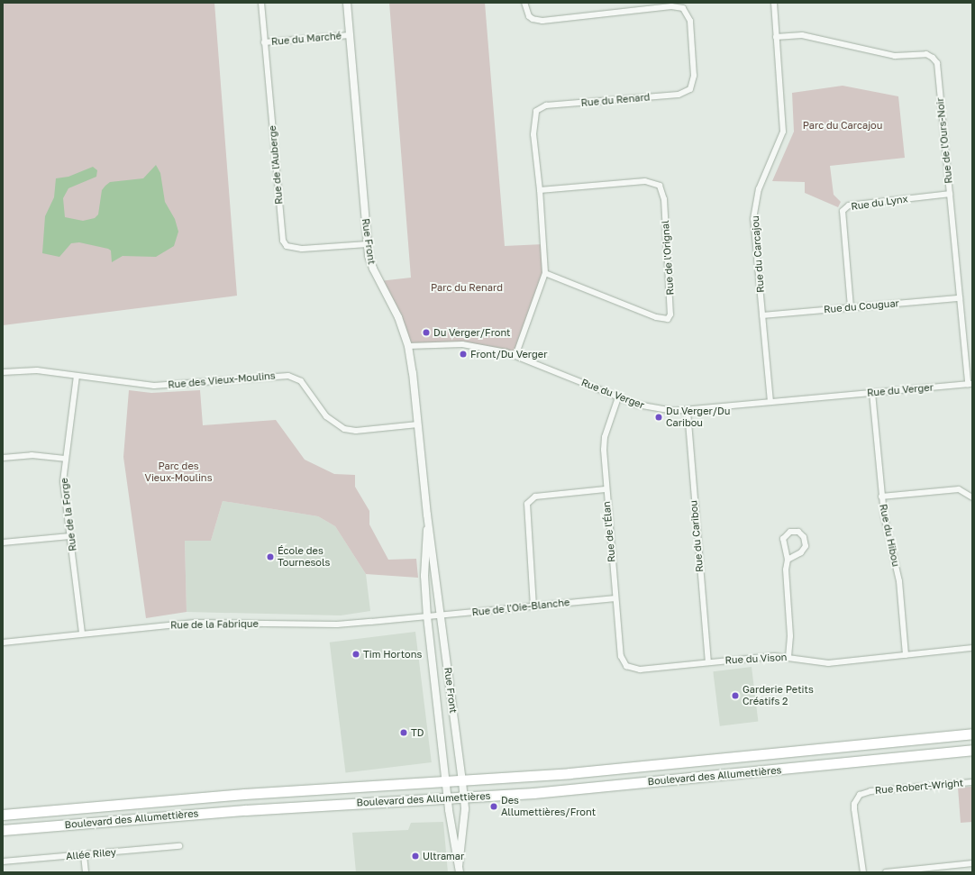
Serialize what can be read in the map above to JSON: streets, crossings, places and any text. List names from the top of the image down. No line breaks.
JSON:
{"streets":{"highway":["Boulevard des Allumettières"],"street":["Rue du Marché","Rue du Renard","Rue de l'Ours-Noir","Rue de l'Auberge","Rue du Lynx","Rue Front","Rue du Carcajou","Rue de l'Orignal","Rue du Couguar","Rue des Vieux-Moulins","Rue du Verger","Rue de la Forge","Rue de l'Élan","Rue du Hibou","Rue du Caribou","Rue de l'Oie-Blanche","Rue de la Fabrique","Rue du Vison","Rue Robert-Wright","Allée Riley"]},"crossings":[["Rue du Marché","Rue de l'Auberge"],["Rue du Marché","Rue Front"],["Rue du Renard","Rue de l'Orignal"],["Rue du Renard","Rue du Verger"],["Rue de l'Ours-Noir","Rue du Lynx"],["Rue de l'Ours-Noir","Rue du Carcajou"],["Rue de l'Ours-Noir","Rue du Couguar"],["Rue de l'Ours-Noir","Rue du Verger"],["Rue de l'Auberge","Rue Front"],["Rue du Lynx","Rue du Couguar"],["Rue Front","Rue des Vieux-Moulins"],["Rue Front","Rue du Verger"],["Rue Front","Rue de l'Oie-Blanche"],["Rue Front","Rue de la Fabrique"],["Rue Front","Boulevard des Allumettières"],["Rue du Carcajou","Rue du Couguar"],["Rue du Carcajou","Rue du Verger"],["Rue des Vieux-Moulins","Rue de la Forge"],["Rue du Verger","Rue de l'Élan"],["Rue du Verger","Rue du Hibou"],["Rue du Verger","Rue du Caribou"],["Rue de la Forge","Rue de la Fabrique"],["Rue de l'Élan","Rue de l'Oie-Blanche"],["Rue de l'Élan","Rue du Vison"],["Rue du Hibou","Rue du Vison"],["Rue du Caribou","Rue du Vison"],["Rue de l'Oie-Blanche","Rue de la Fabrique"]],"parks":["Parc du Carcajou","Parc du Renard","Parc des Vieux-Moulins"],"places":["Du Verger/Front","Front/Du Verger","Du Verger/Du Caribou","École des Tournesols","Tim Hortons","Garderie Petits Créatifs 2","TD","Des Allumettières/Front","Ultramar"]}
